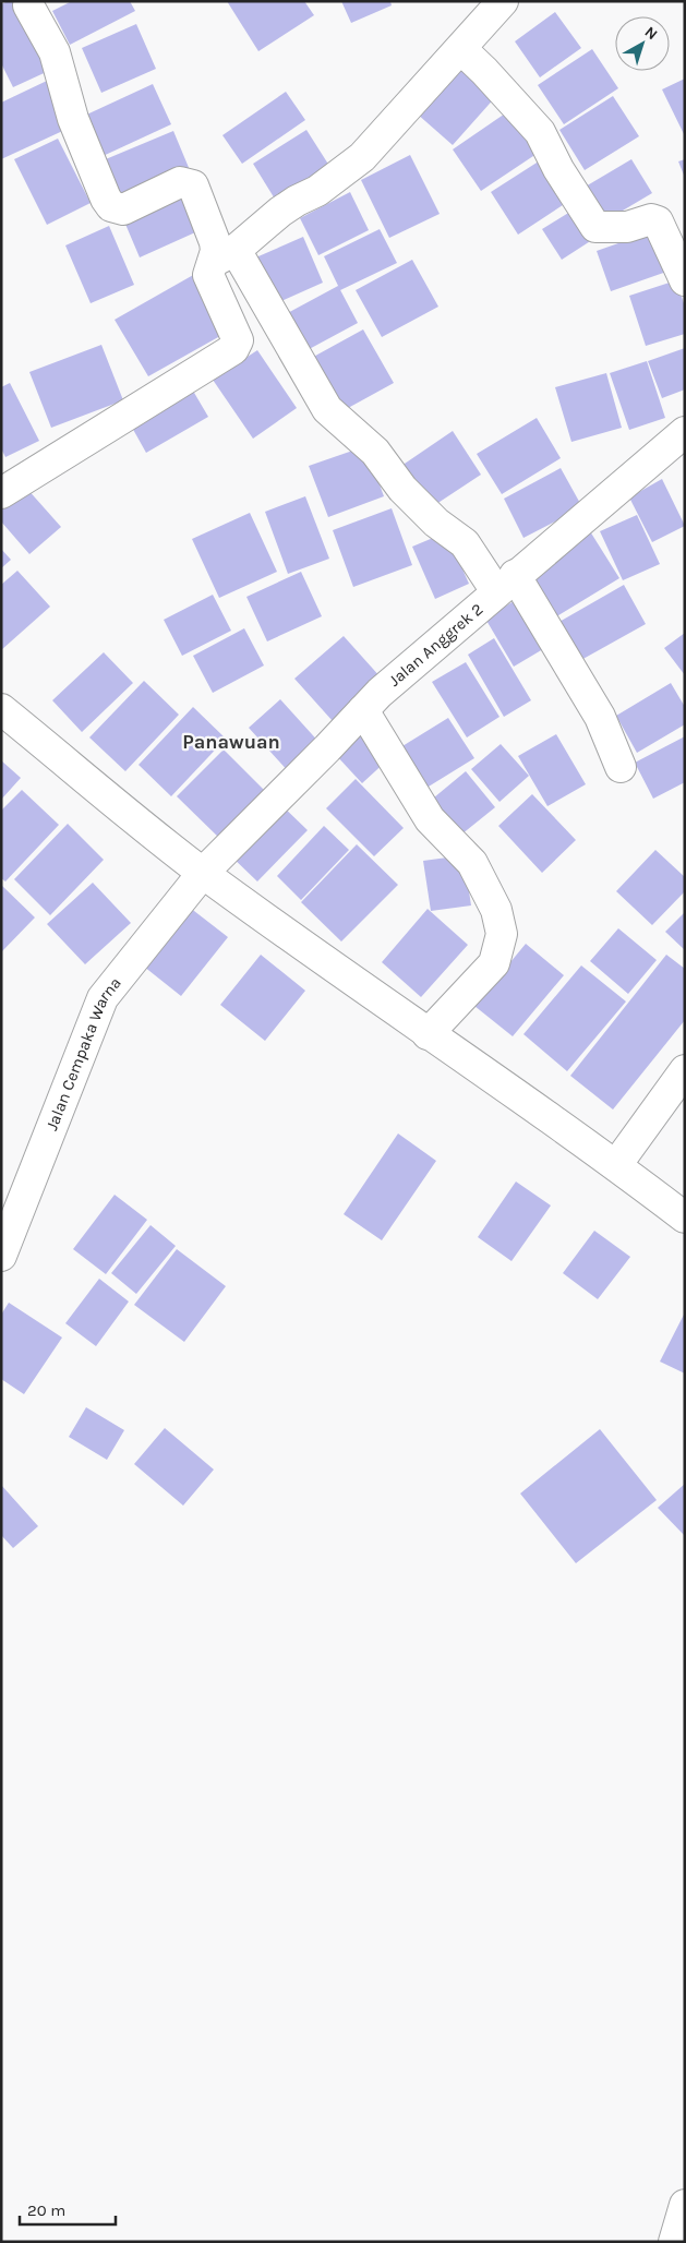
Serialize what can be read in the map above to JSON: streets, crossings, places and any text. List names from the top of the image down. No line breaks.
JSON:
{"streets":{"street":["Jalan Anggrek 2","Jalan Cempaka Warna"]},"crossings":[["Jalan Anggrek 2","Jalan Cempaka Warna"]],"districts":["Panawuan"],"scale_bar":"20 m","north":"top right"}
